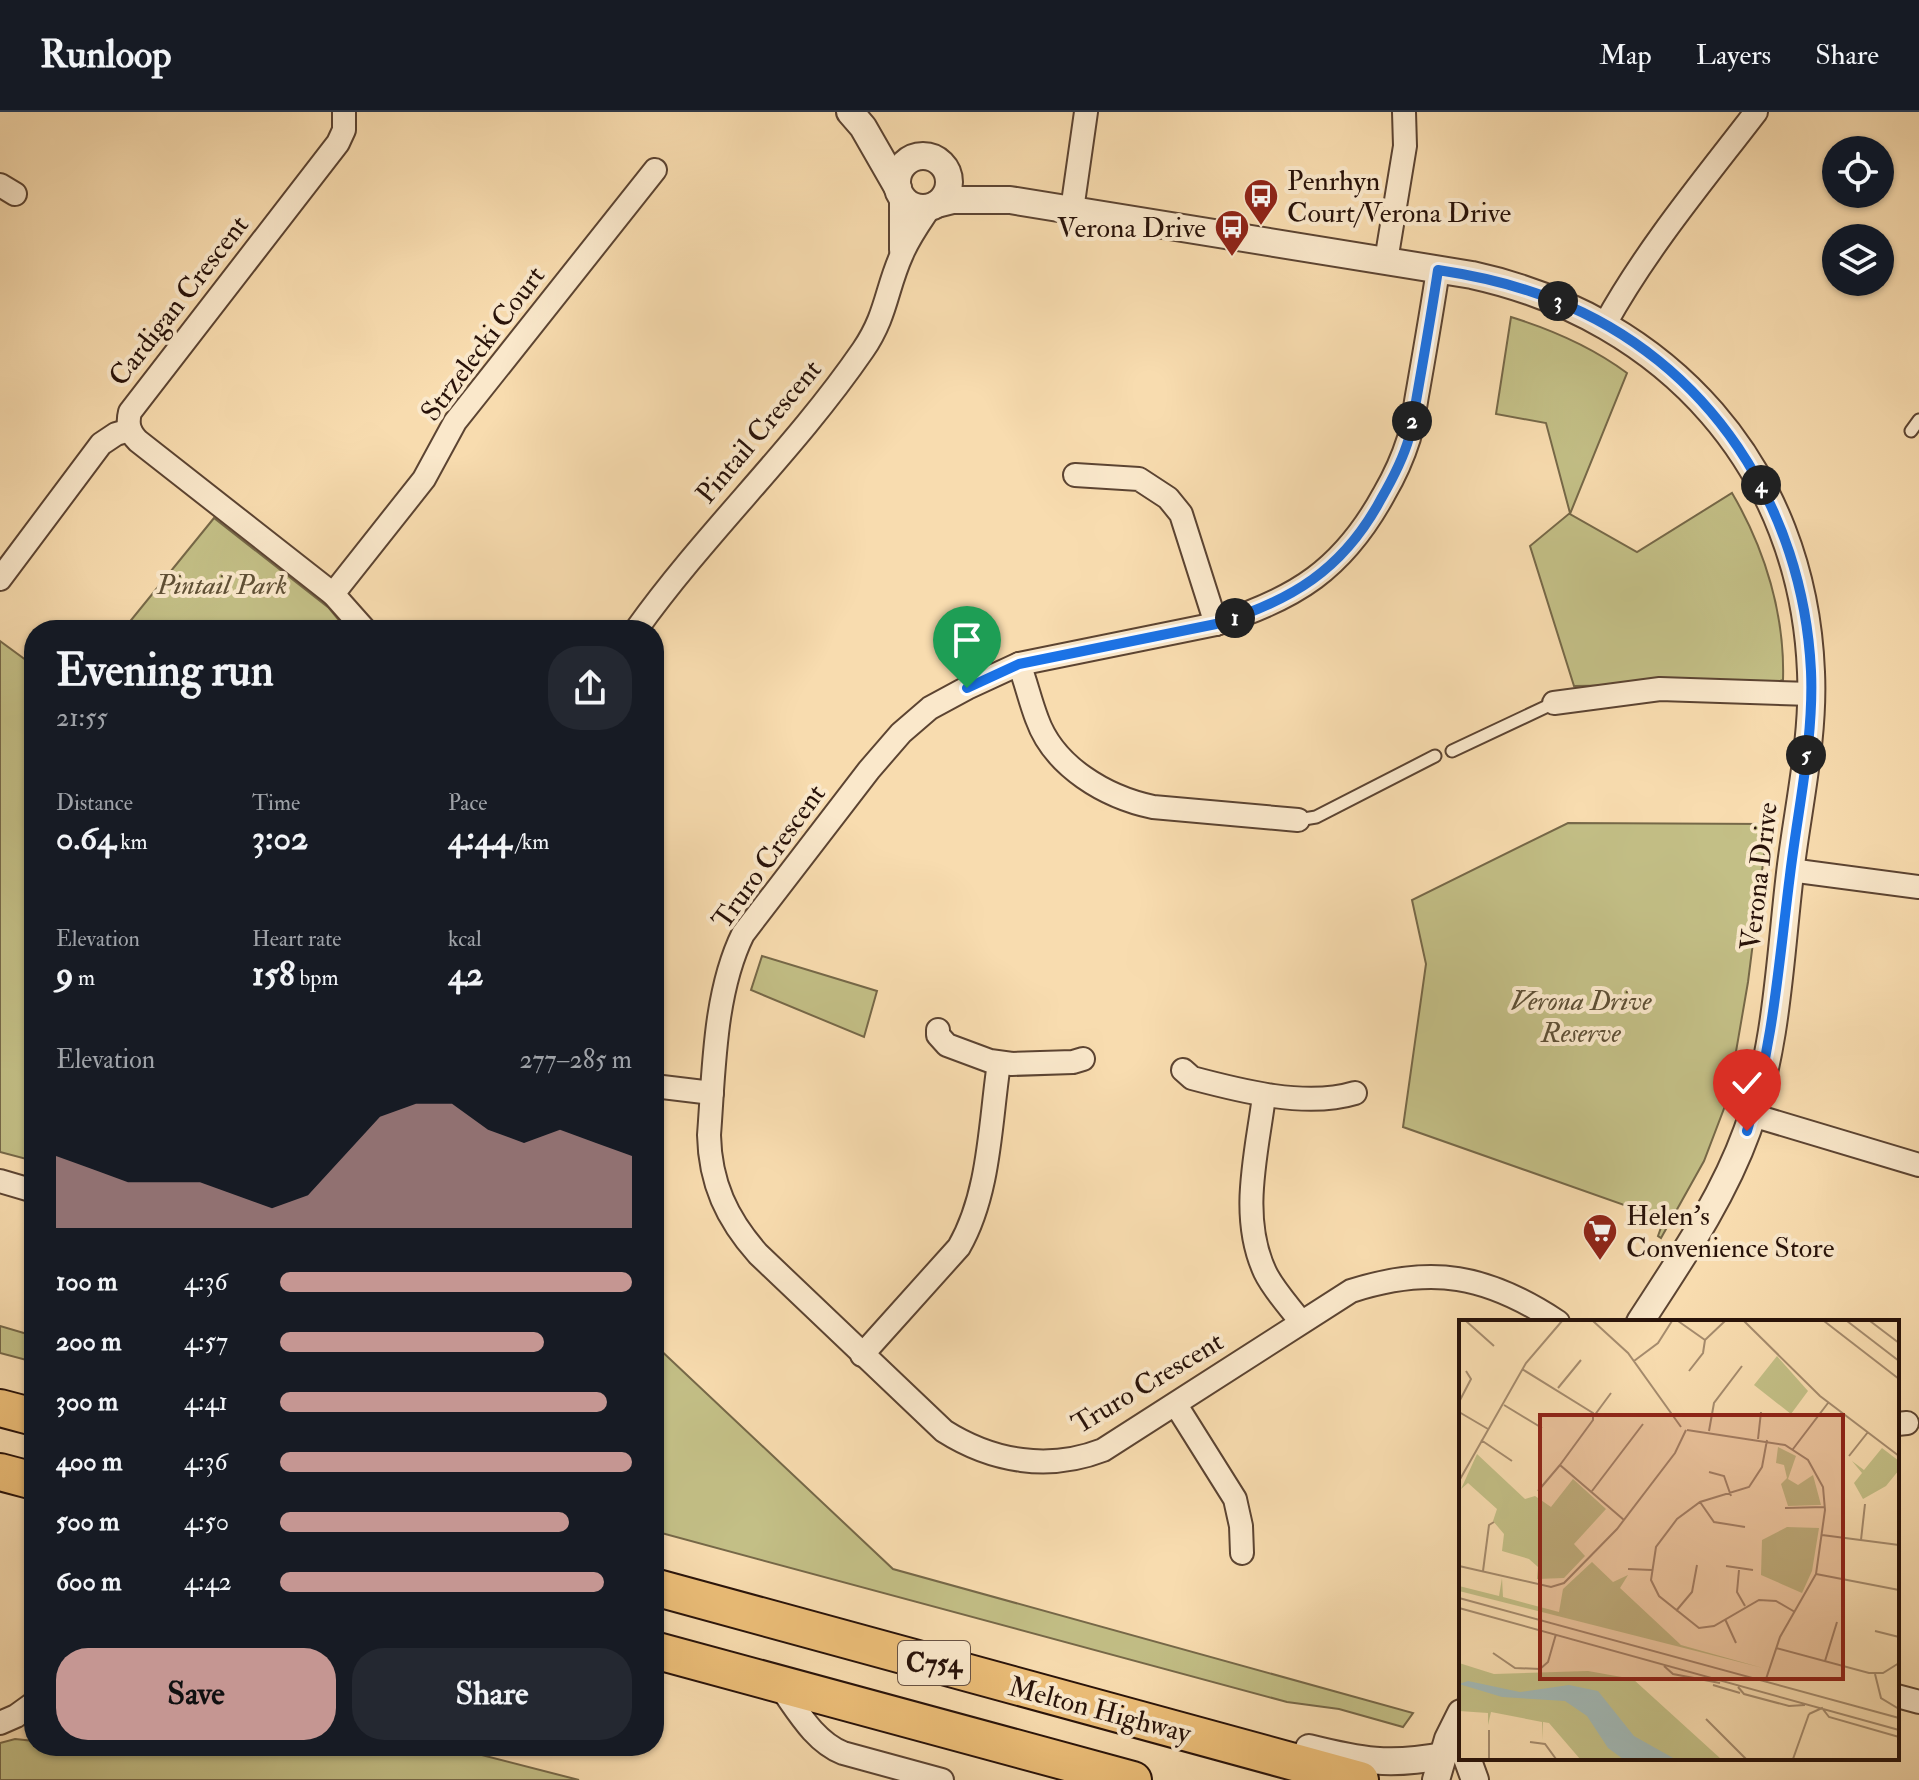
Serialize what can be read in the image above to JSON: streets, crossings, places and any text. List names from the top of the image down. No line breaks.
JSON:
{"streets":{"highway":["C754","Melton Highway"],"street":["Cardigan Crescent","Strzelecki Court","Pintail Crescent","Truro Crescent","Verona Drive"]},"crossings":[["Cardigan Crescent","Strzelecki Court"],["Pintail Crescent","Verona Drive"],["Truro Crescent","Verona Drive"]],"parks":["Pintail Park","Verona Drive Reserve"],"places":{"bus stop":["Penrhyn Court/Verona Drive","Verona Drive"],"supermarket":["Helen's Convenience Store"]},"page":{"header":"Runloop","nav":["Map","Layers","Share"],"pins":["3","2","4","1","5"],"heading":["Evening run","21:55"],"stats":[["Distance","0.64 km"],["Time","3:02"],["Pace","4:44 /km"],["Elevation","9 m"],["Heart rate","158 bpm"],["kcal","42"]],"chart":["Elevation","277–285 m"],"list":[{"name":"100 m","note":"4:36"},{"name":"200 m","note":"4:57"},{"name":"300 m","note":"4:41"},{"name":"400 m","note":"4:36"},{"name":"500 m","note":"4:50"},{"name":"600 m","note":"4:42"}],"buttons":["Save","Share"]}}
